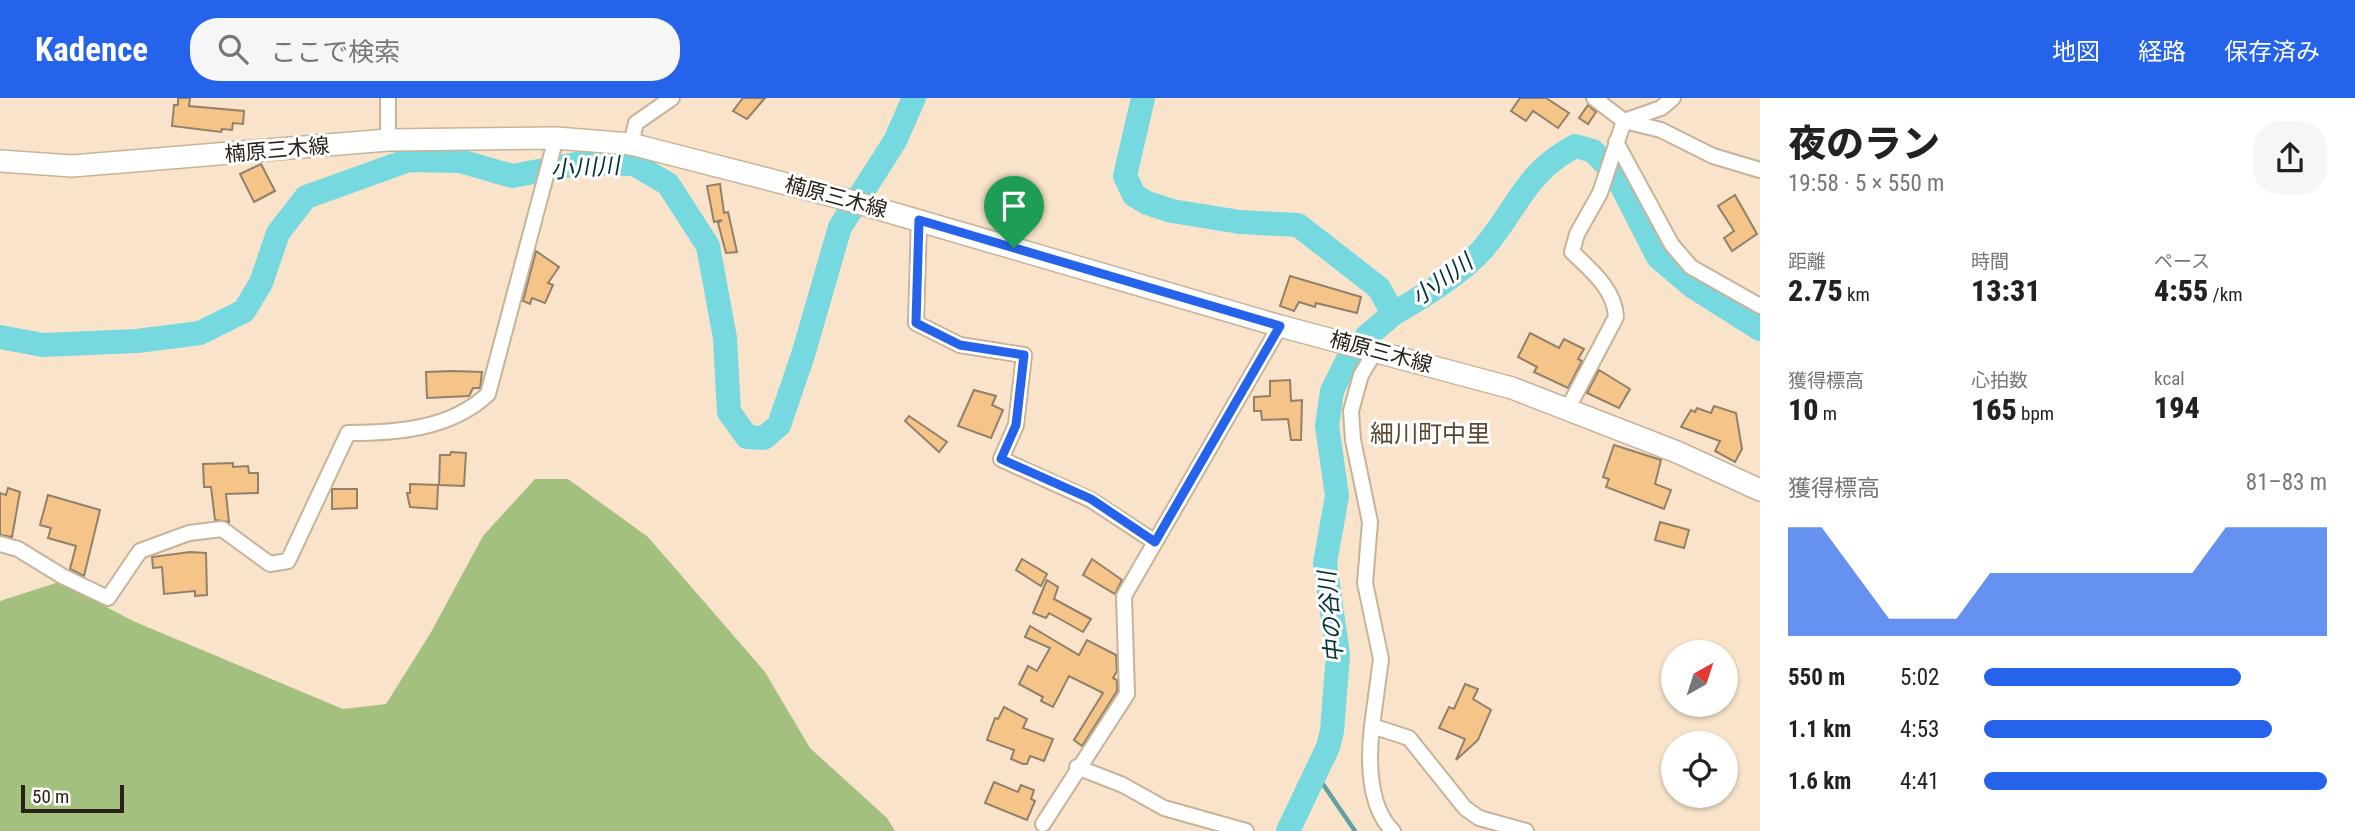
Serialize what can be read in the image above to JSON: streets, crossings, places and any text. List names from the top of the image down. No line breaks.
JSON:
{"streets":{"main road":["楠原三木線"]},"districts":["細川町中里"],"water":["小川川","中の谷川"],"scale_bar":"50 m","north":"top right","page":{"header":"Kadence","search":"ここで検索","nav":["地図","経路","保存済み"],"heading":["夜のラン","19:58 · 5 × 550 m"],"stats":[["距離","2.75 km"],["時間","13:31"],["ペース","4:55 /km"],["獲得標高","10 m"],["心拍数","165 bpm"],["kcal","194"]],"chart":["獲得標高","81–83 m"],"list":[{"name":"550 m","note":"5:02"},{"name":"1.1 km","note":"4:53"},{"name":"1.6 km","note":"4:41"}],"scale":"50 m"}}
